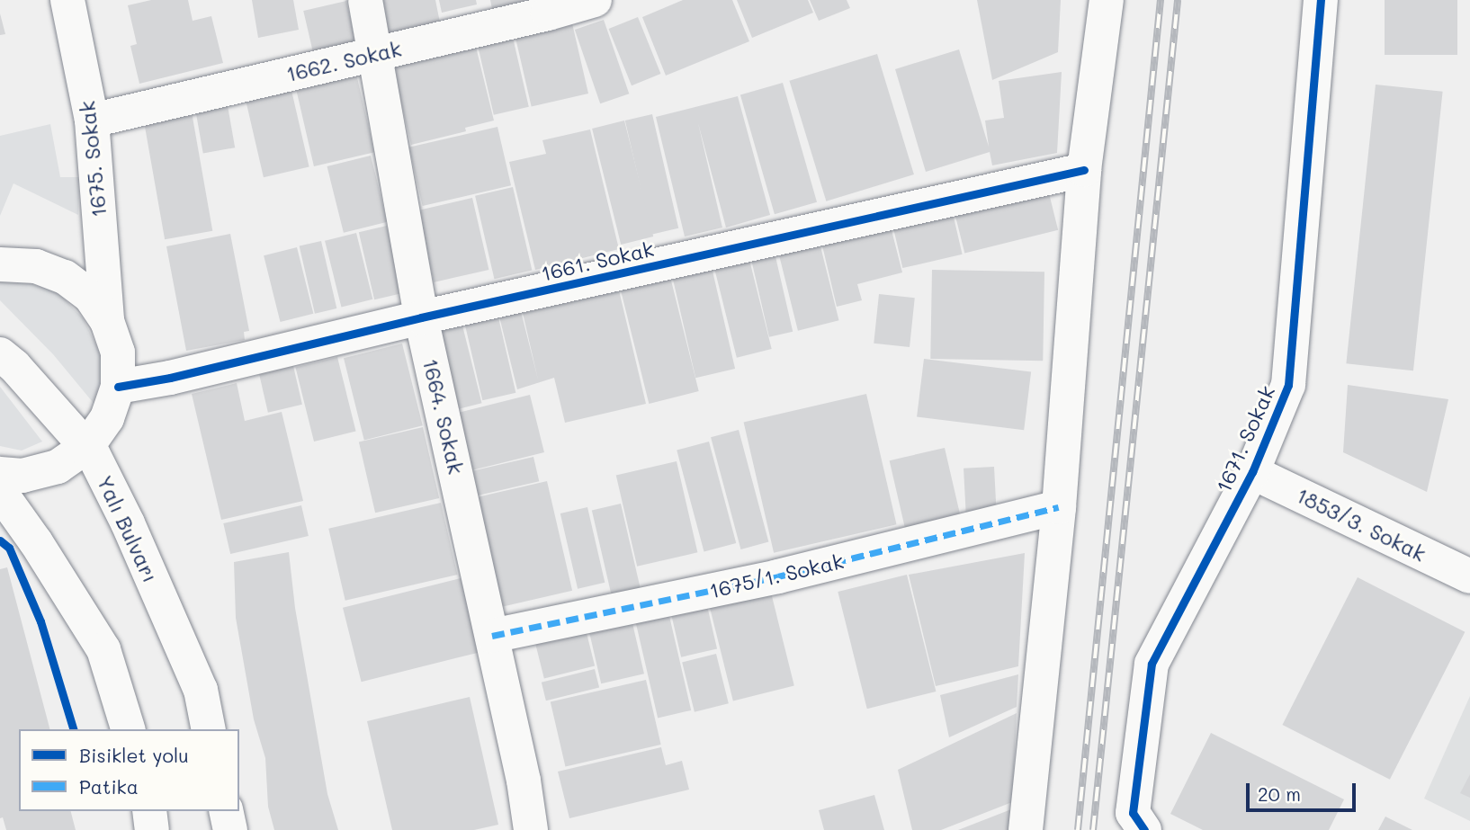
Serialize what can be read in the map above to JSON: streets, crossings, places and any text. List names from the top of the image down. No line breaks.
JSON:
{"streets":{"street":["1662. Sokak","1675. Sokak","1661. Sokak","1664. Sokak","1671. Sokak","1853/3. Sokak","Yalı Bulvarı","1675/1. Sokak"]},"crossings":[["1662. Sokak","1675. Sokak"],["1662. Sokak","1664. Sokak"],["1661. Sokak","1664. Sokak"],["1664. Sokak","1675/1. Sokak"],["1671. Sokak","1853/3. Sokak"]],"legend":["Bisiklet yolu","Patika"],"scale_bar":"20 m"}
